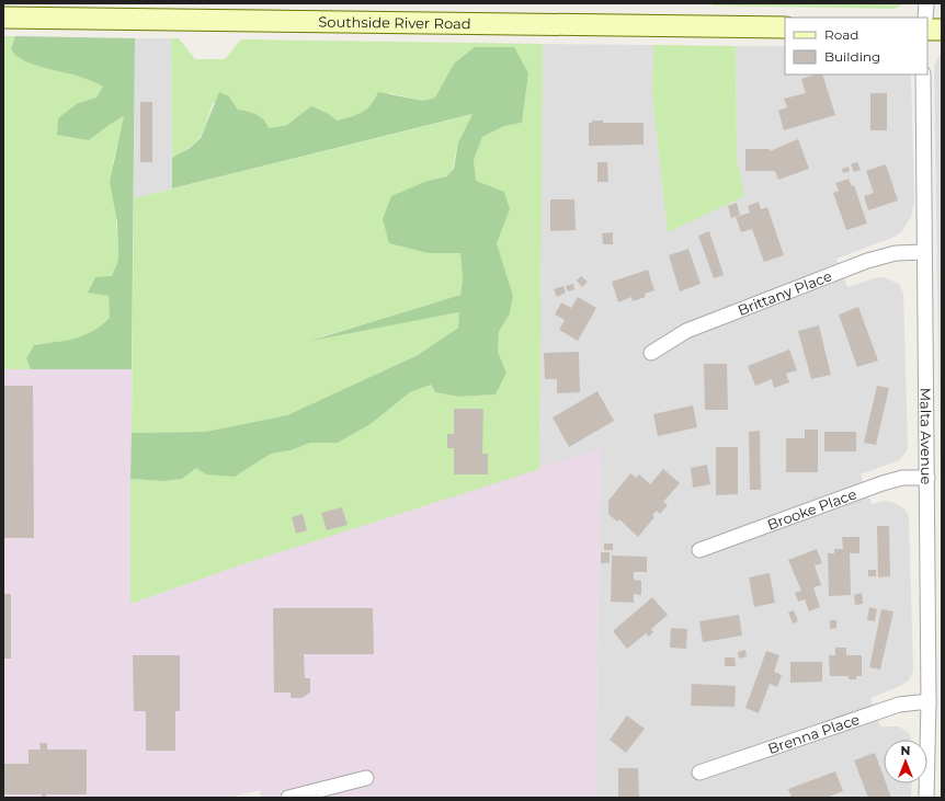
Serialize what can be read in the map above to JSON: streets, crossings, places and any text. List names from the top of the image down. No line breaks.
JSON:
{"streets":{"main road":["Southside River Road"],"street":["Brittany Place","Malta Avenue","Brooke Place","Brenna Place"]},"crossings":[["Brittany Place","Malta Avenue"],["Malta Avenue","Brooke Place"],["Malta Avenue","Brenna Place"]],"legend":["Road","Building"],"north":"top"}
